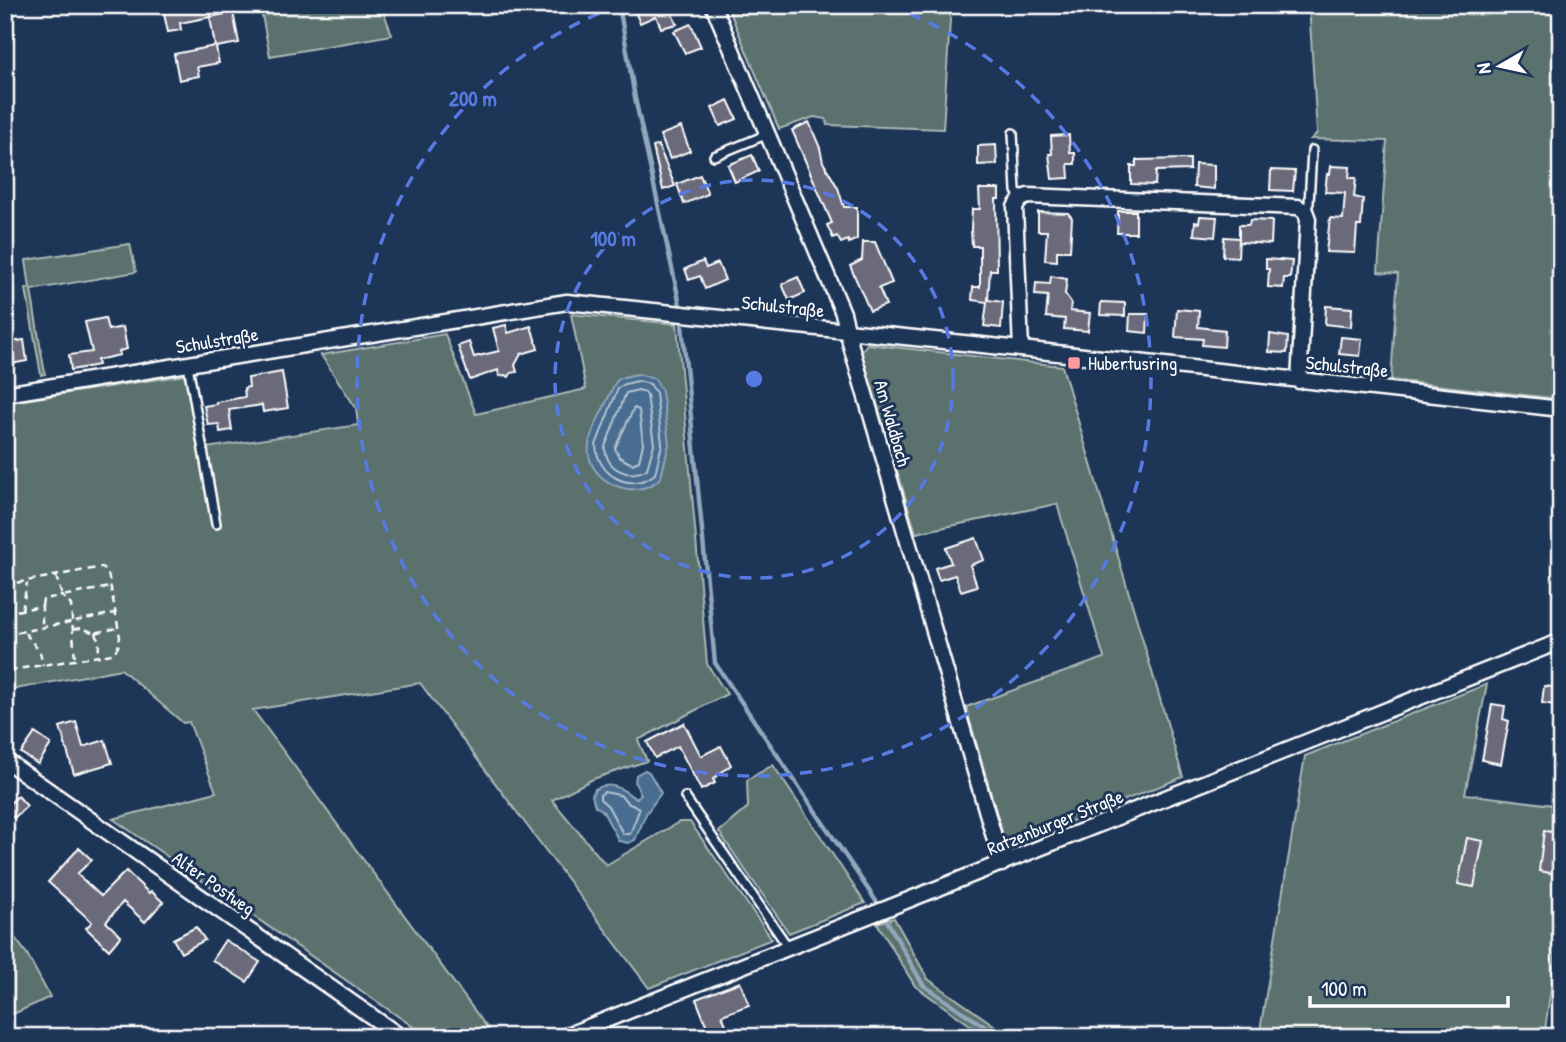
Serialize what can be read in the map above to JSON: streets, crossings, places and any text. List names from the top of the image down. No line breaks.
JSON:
{"streets":{"street":["Schulstraße","Am Waldbach","Ratzenburger Straße","Alter Postweg"]},"crossings":[["Schulstraße","Am Waldbach"],["Am Waldbach","Ratzenburger Straße"]],"places":{"transit":["Hubertusring"]},"scale_bar":"100 m","north":"left","rings":["200 m","100 m"]}
